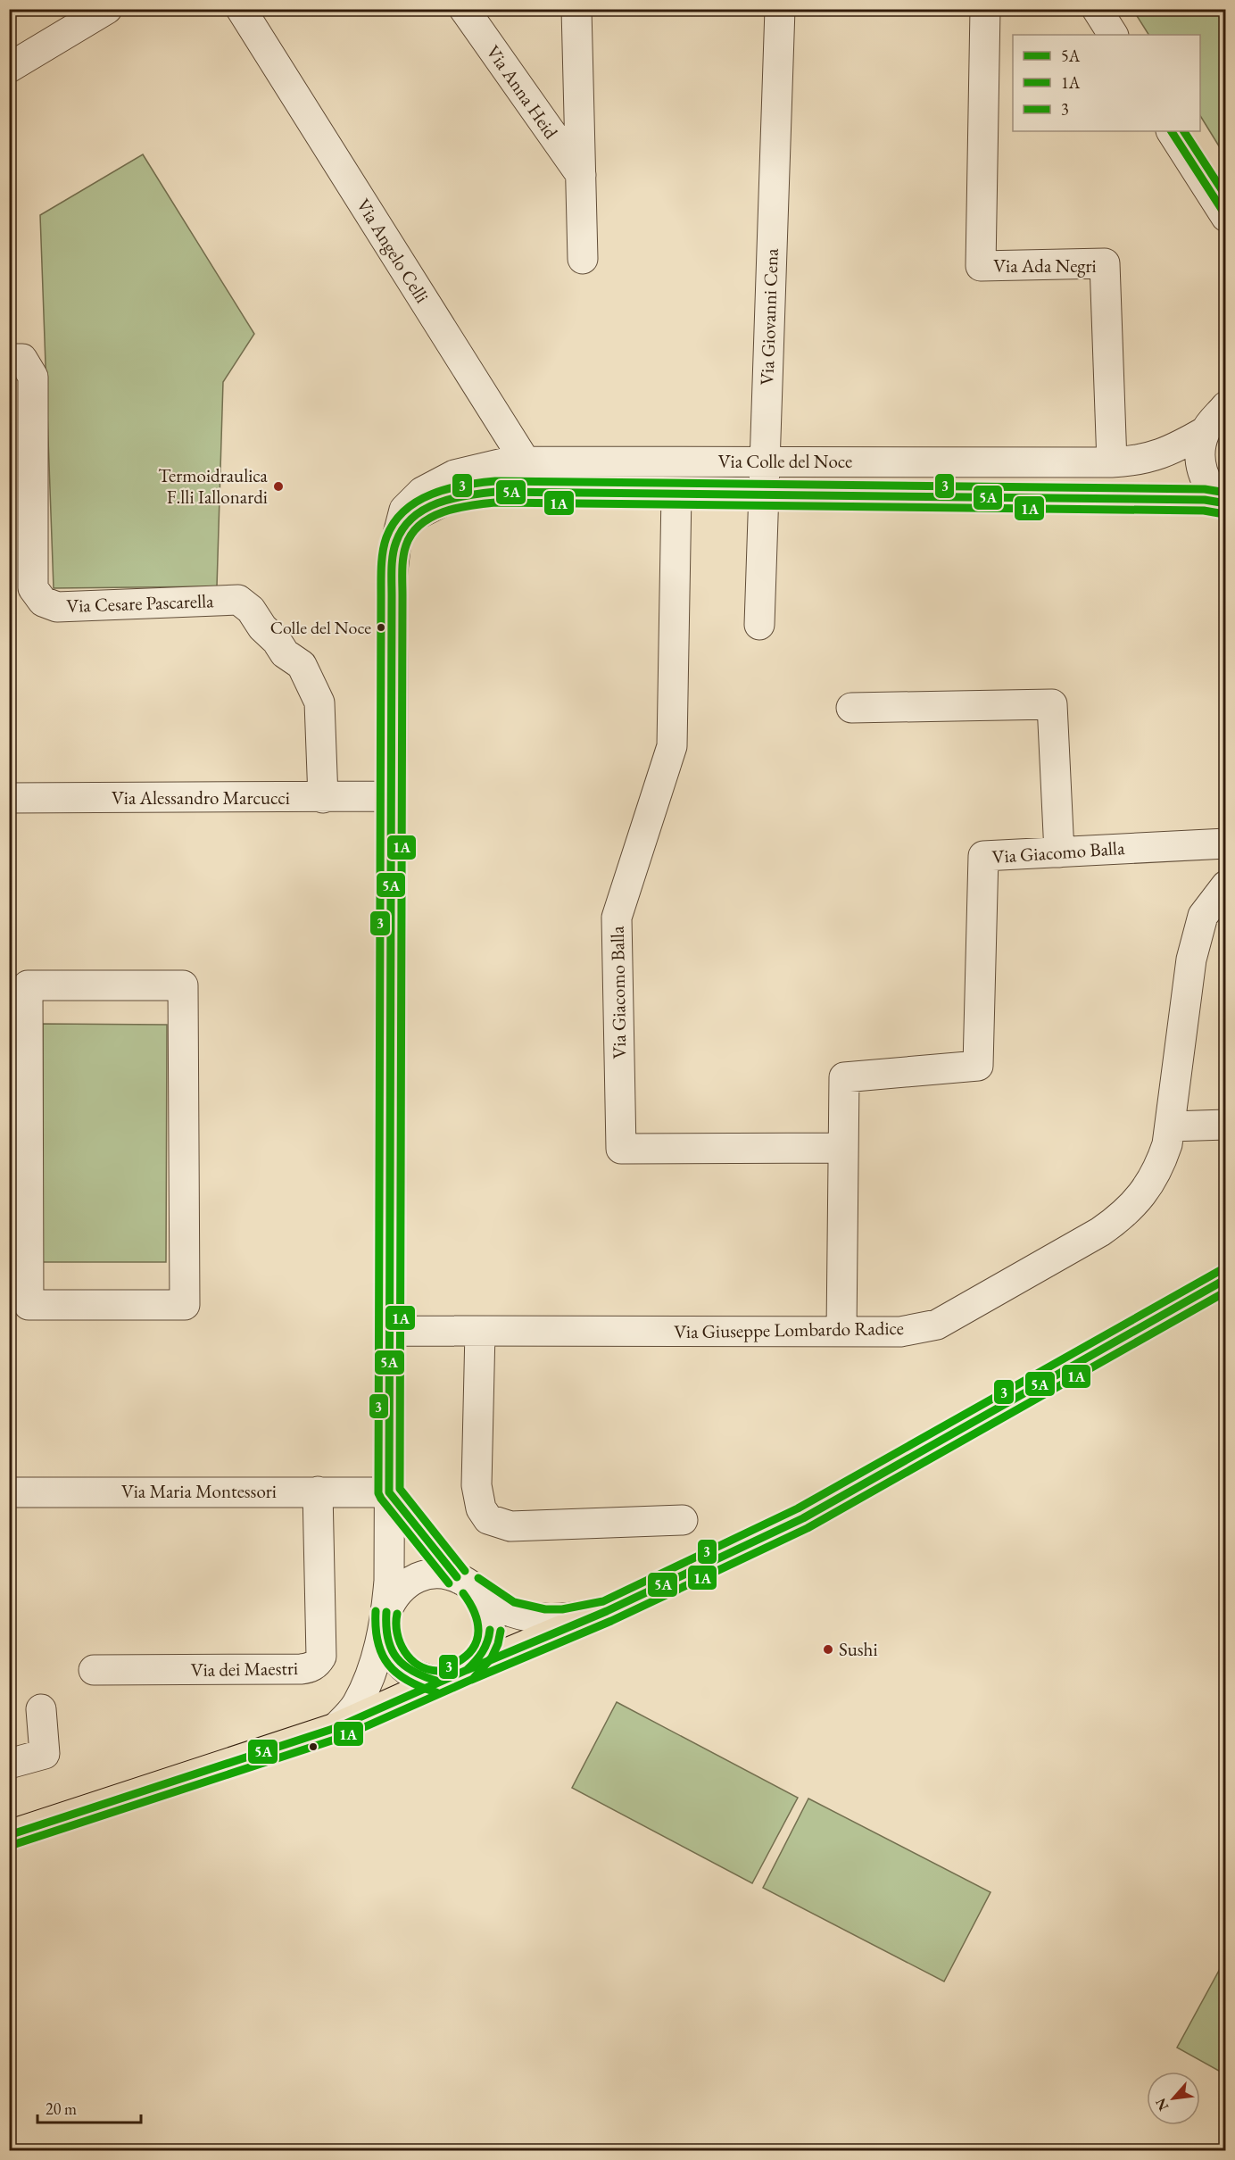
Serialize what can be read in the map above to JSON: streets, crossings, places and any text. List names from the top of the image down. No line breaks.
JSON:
{"streets":{"street":["Via Anna Heid","Via Angelo Celli","Via Ada Negri","Via Giovanni Cena","Via Colle del Noce","Via Cesare Pascarella","Via Alessandro Marcucci","Via Giacomo Balla","Via Giuseppe Lombardo Radice","Via Maria Montessori","Via dei Maestri"]},"crossings":[["Via Angelo Celli","Via Colle del Noce"],["Via Ada Negri","Via Colle del Noce"],["Via Giovanni Cena","Via Colle del Noce"],["Via Colle del Noce","Via Alessandro Marcucci"],["Via Colle del Noce","Via Giacomo Balla"],["Via Colle del Noce","Via Giuseppe Lombardo Radice"],["Via Colle del Noce","Via Maria Montessori"],["Via Cesare Pascarella","Via Alessandro Marcucci"],["Via Giacomo Balla","Via Giuseppe Lombardo Radice"],["Via Maria Montessori","Via dei Maestri"]],"places":["Termoidraulica F.lli Iallonardi","Colle del Noce","Sushi"],"lines":["transit line 5A","transit line 3","transit line 1A"],"legend":["5A","1A","3"],"scale_bar":"20 m","north":"bottom left"}
